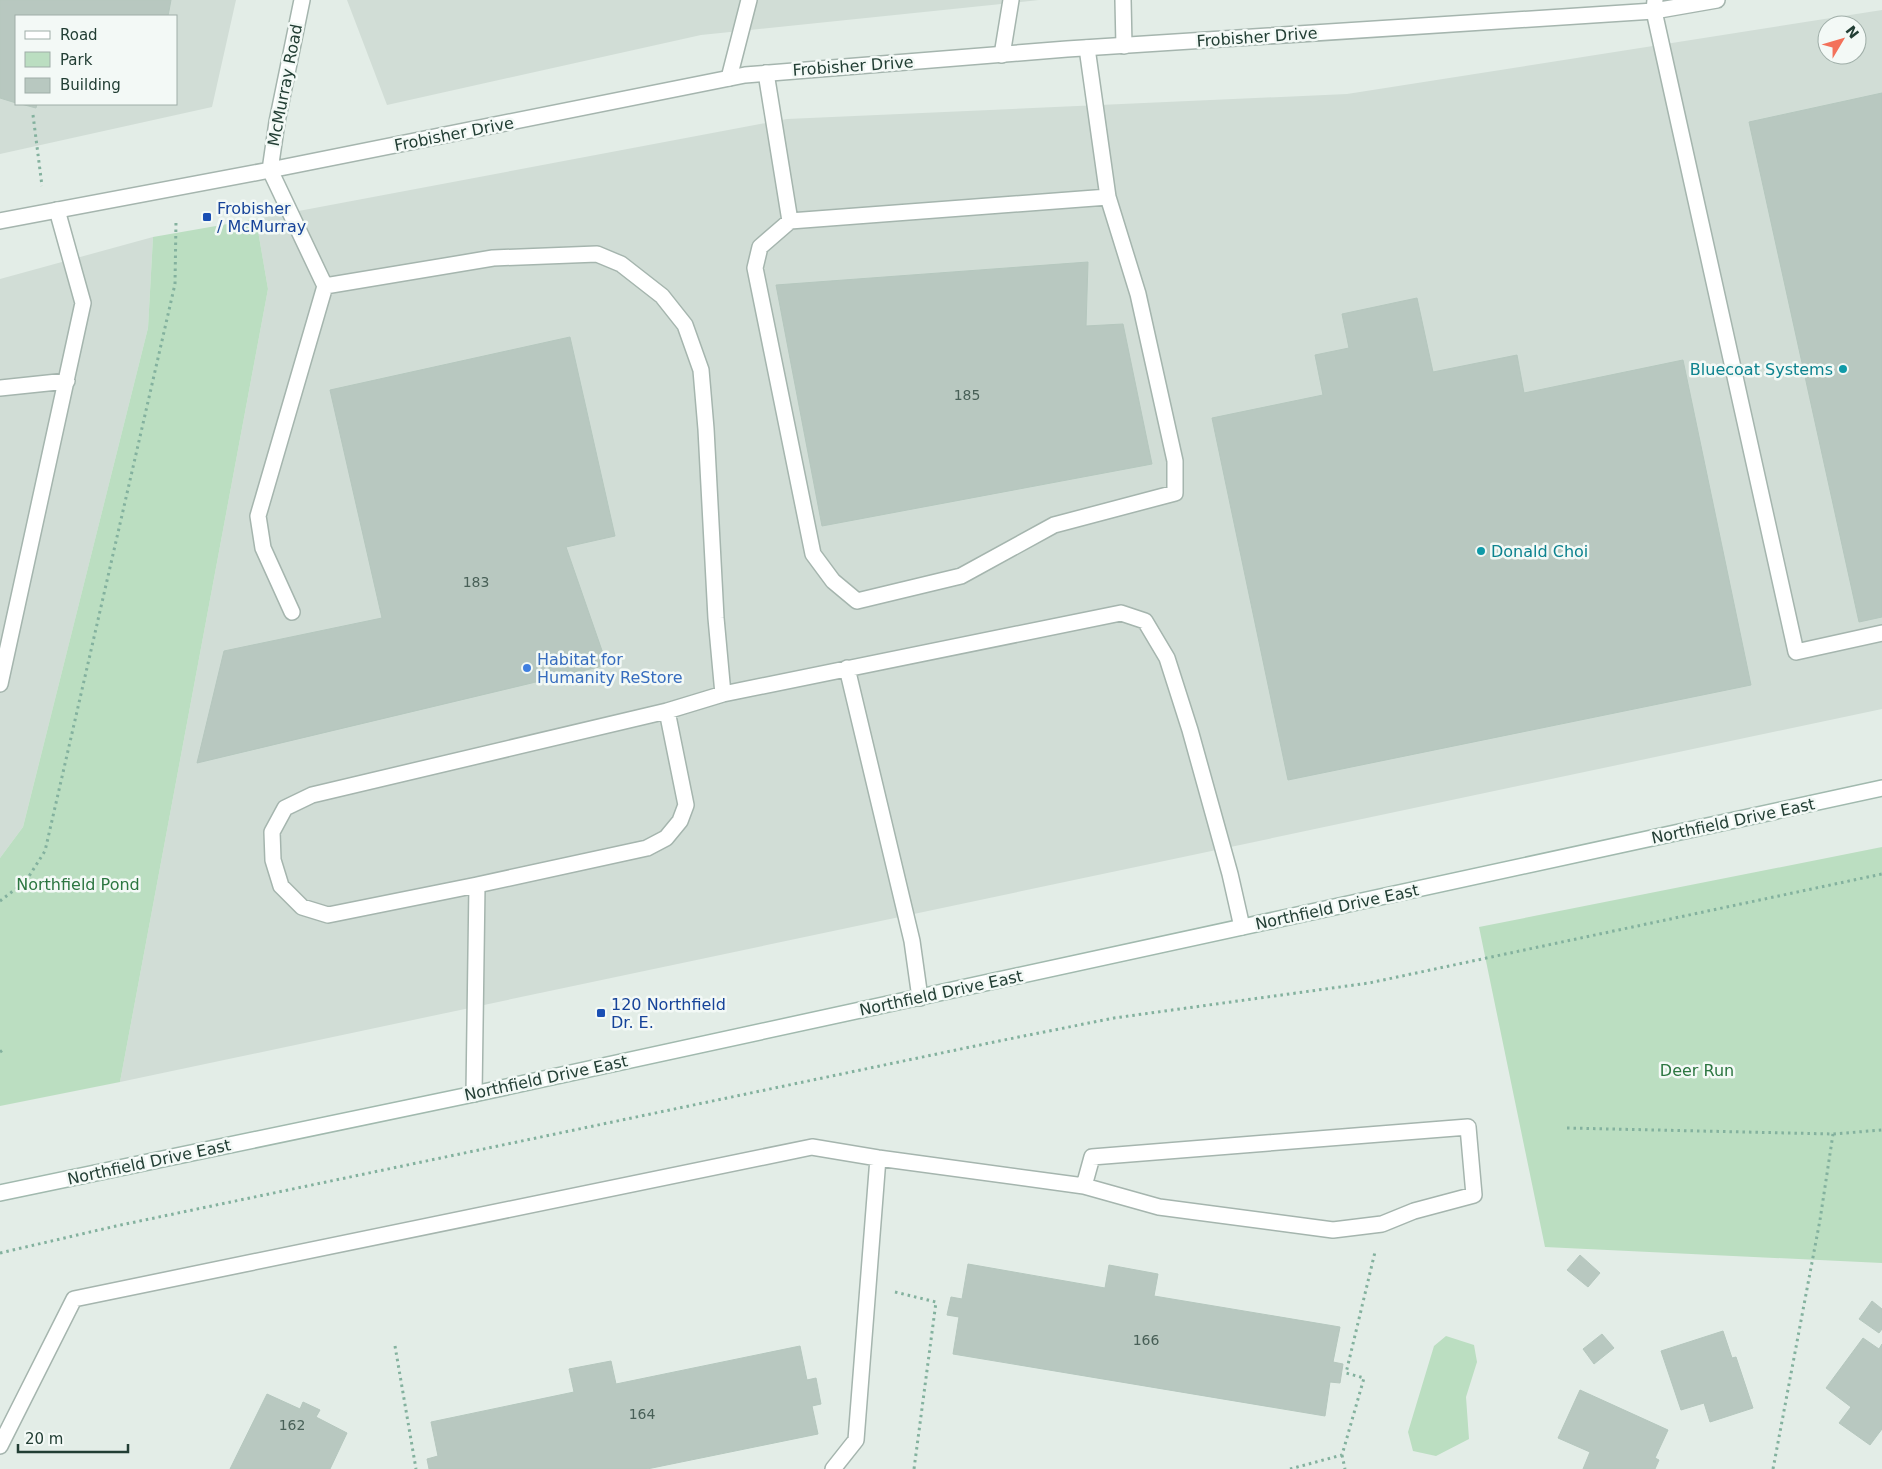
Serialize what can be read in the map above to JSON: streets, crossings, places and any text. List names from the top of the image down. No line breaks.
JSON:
{"streets":{"street":["Frobisher Drive","McMurray Road","Northfield Drive East"]},"crossings":[["Frobisher Drive","McMurray Road"]],"parks":["Northfield Pond","Deer Run"],"places":{"transit":["Frobisher / McMurray","120 Northfield Dr. E."],"other":["Bluecoat Systems","Donald Choi","Habitat for Humanity ReStore"]},"house_numbers":["185","183","166","164","162"],"legend":["Road","Park","Building"],"scale_bar":"20 m","north":"top right"}
